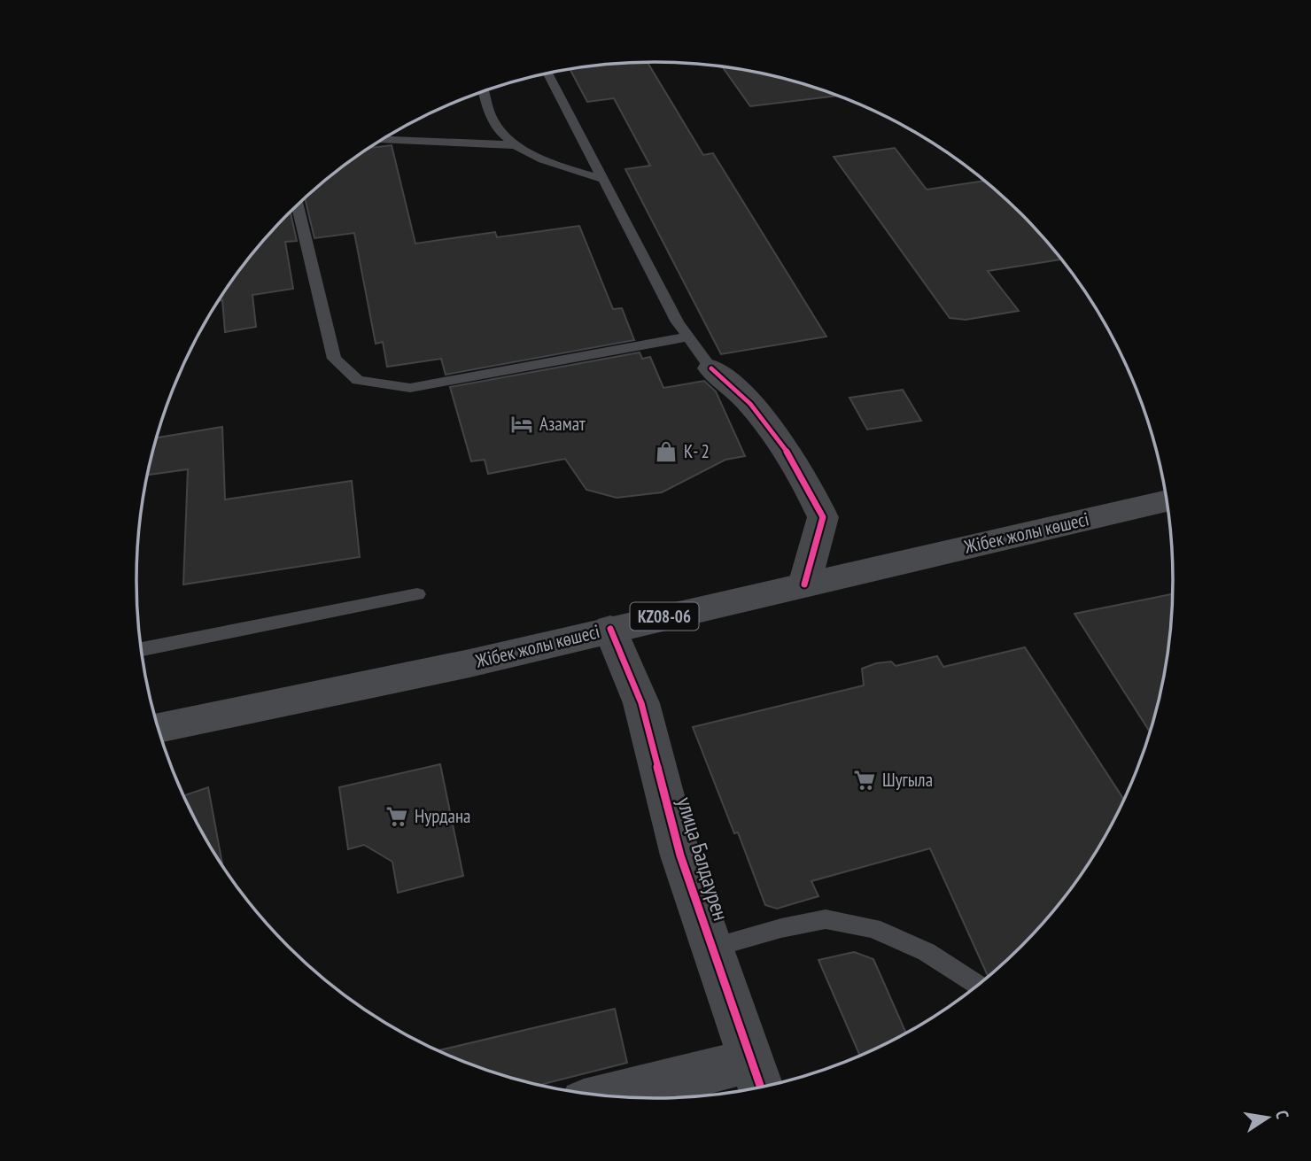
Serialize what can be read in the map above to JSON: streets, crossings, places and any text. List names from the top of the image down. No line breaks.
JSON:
{"streets":{"highway":["Жібек жолы көшесі","KZ08-06"],"street":["улица Балдаурен"]},"crossings":[["Жібек жолы көшесі","улица Балдаурен"]],"places":{"hotel":["Азамат"],"shop":["К- 2"],"supermarket":["Шугыла","Нурдана"]},"north":"right"}
